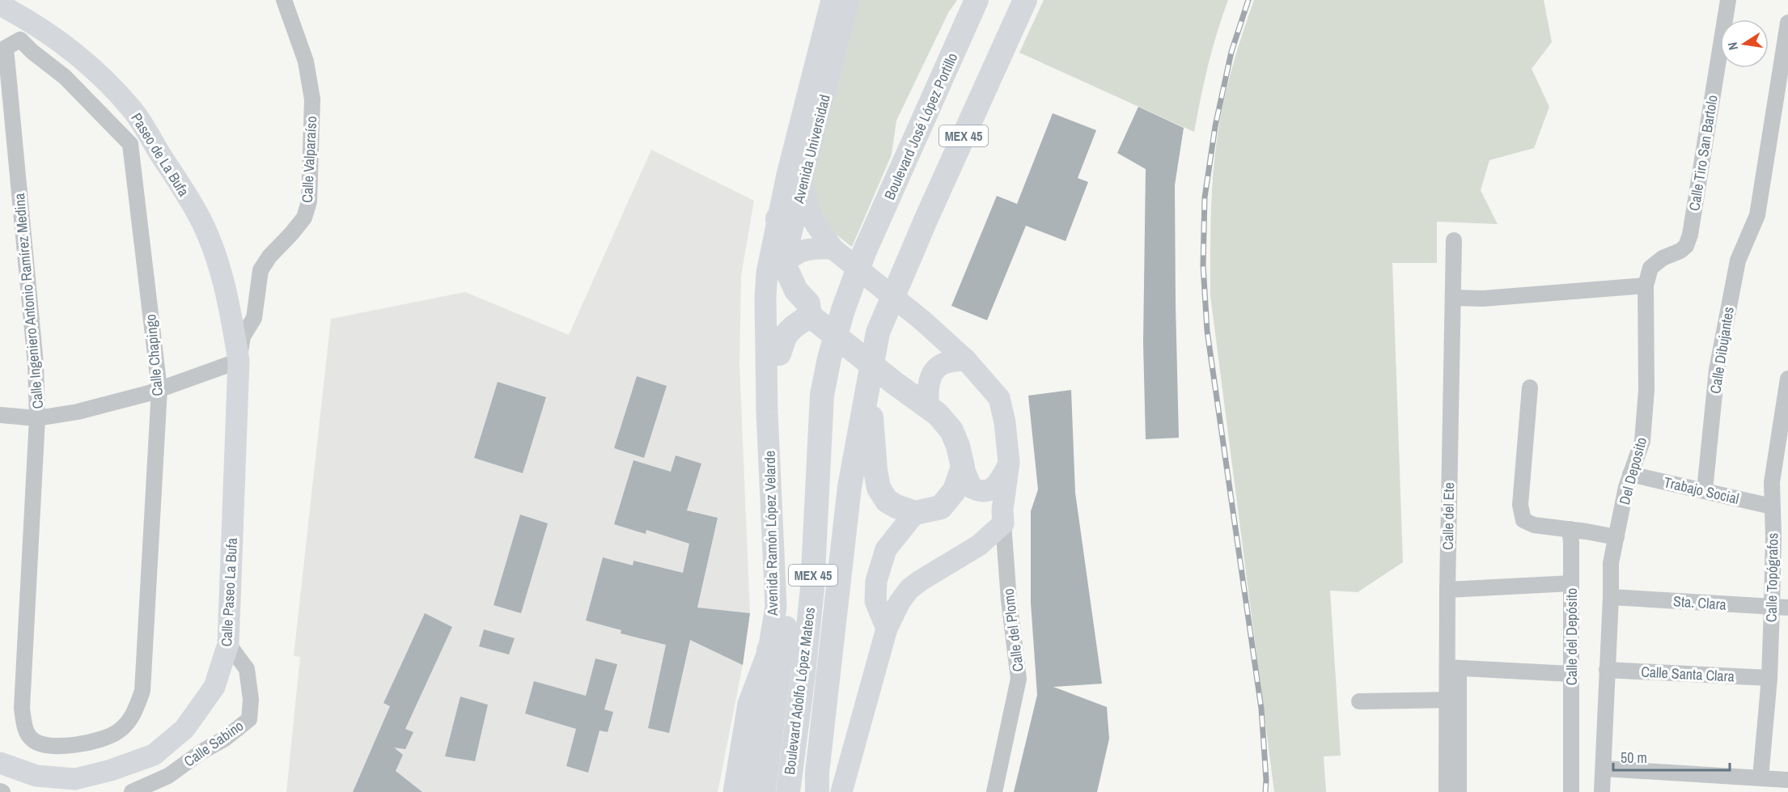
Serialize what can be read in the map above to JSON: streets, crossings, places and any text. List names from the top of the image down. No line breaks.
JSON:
{"streets":{"main road":["Boulevard José López Portillo","MEX 45","Boulevard Adolfo López Mateos"],"street":["Avenida Universidad","Calle Tiro San Bartolo","Paseo de La Bufa","Calle Valparaíso","Calle Ingeniero Antonio Ramírez Medina","Calle Dibujantes","Calle Chapingo","Del Deposito","Trabajo Social","Calle del Ete","Avenida Ramón López Velarde","Calle Topógrafos","Calle Paseo La Bufa","Sta. Clara","Calle del Plomo","Calle del Depósito","Calle Santa Clara","Calle Sabino"]},"crossings":[["Boulevard José López Portillo","Boulevard Adolfo López Mateos"],["MEX 45","Boulevard Adolfo López Mateos"],["Avenida Universidad","Avenida Ramón López Velarde"],["Calle Tiro San Bartolo","Del Deposito"],["Paseo de La Bufa","Calle Valparaíso"],["Paseo de La Bufa","Calle Paseo La Bufa"],["Calle Valparaíso","Calle Paseo La Bufa"],["Calle Ingeniero Antonio Ramírez Medina","Calle Chapingo"],["Calle Dibujantes","Trabajo Social"],["Del Deposito","Trabajo Social"],["Del Deposito","Sta. Clara"],["Trabajo Social","Calle Topógrafos"],["Calle Topógrafos","Sta. Clara"],["Calle Topógrafos","Calle Santa Clara"],["Calle Paseo La Bufa","Calle Sabino"]],"scale_bar":"50 m","north":"left"}
